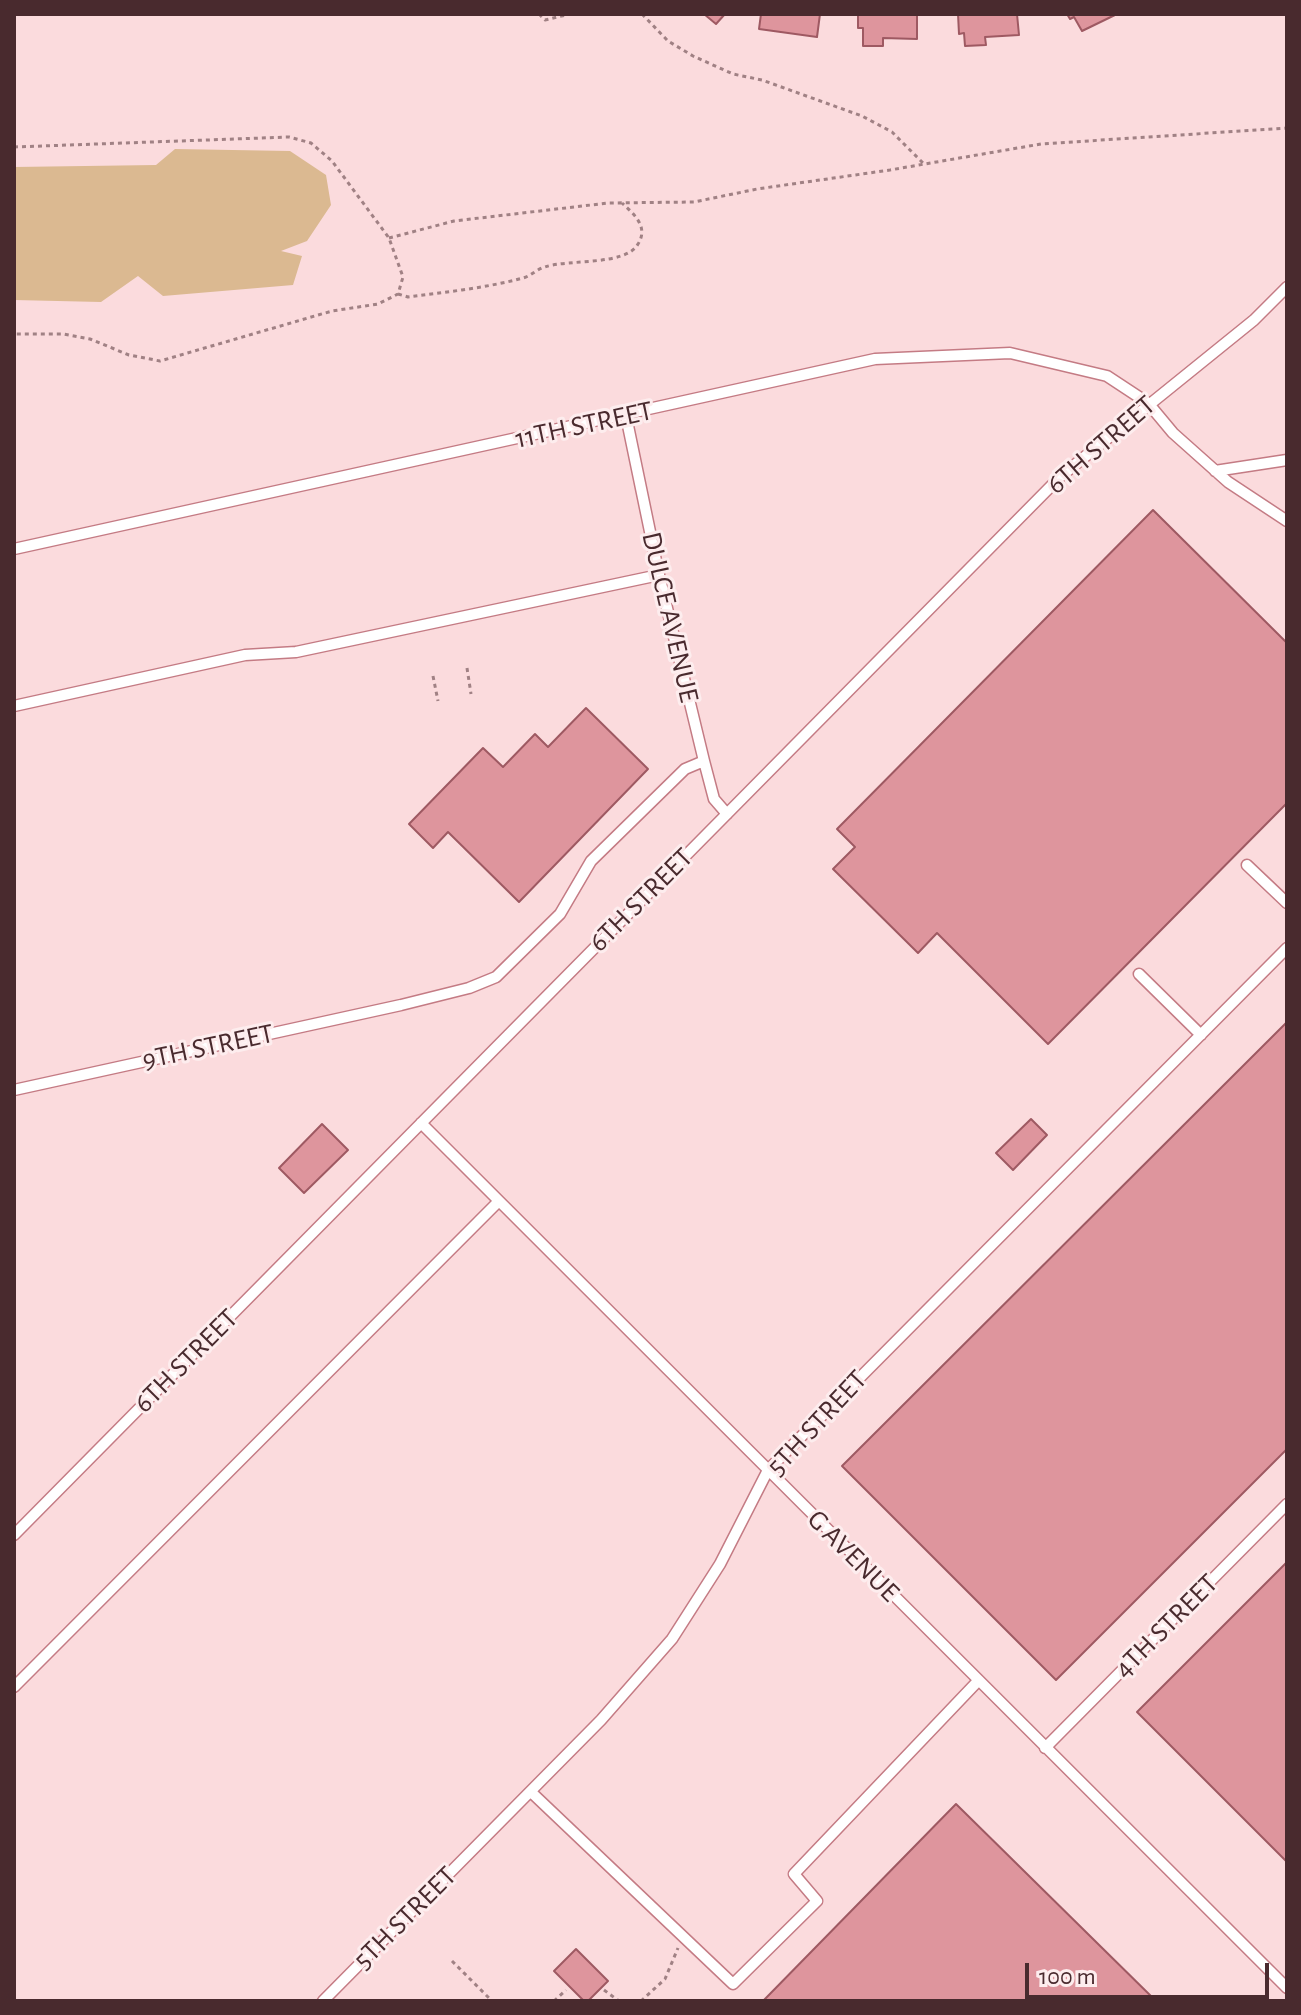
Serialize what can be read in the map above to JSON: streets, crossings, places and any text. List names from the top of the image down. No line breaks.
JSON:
{"streets":{"lane":["11TH STREET","6TH STREET","DULCE AVENUE","9TH STREET","5TH STREET","G AVENUE","4TH STREET"]},"crossings":[["11TH STREET","6TH STREET"],["11TH STREET","DULCE AVENUE"],["6TH STREET","DULCE AVENUE"],["6TH STREET","G AVENUE"],["DULCE AVENUE","9TH STREET"],["5TH STREET","G AVENUE"],["G AVENUE","4TH STREET"]],"scale_bar":"100 m"}
